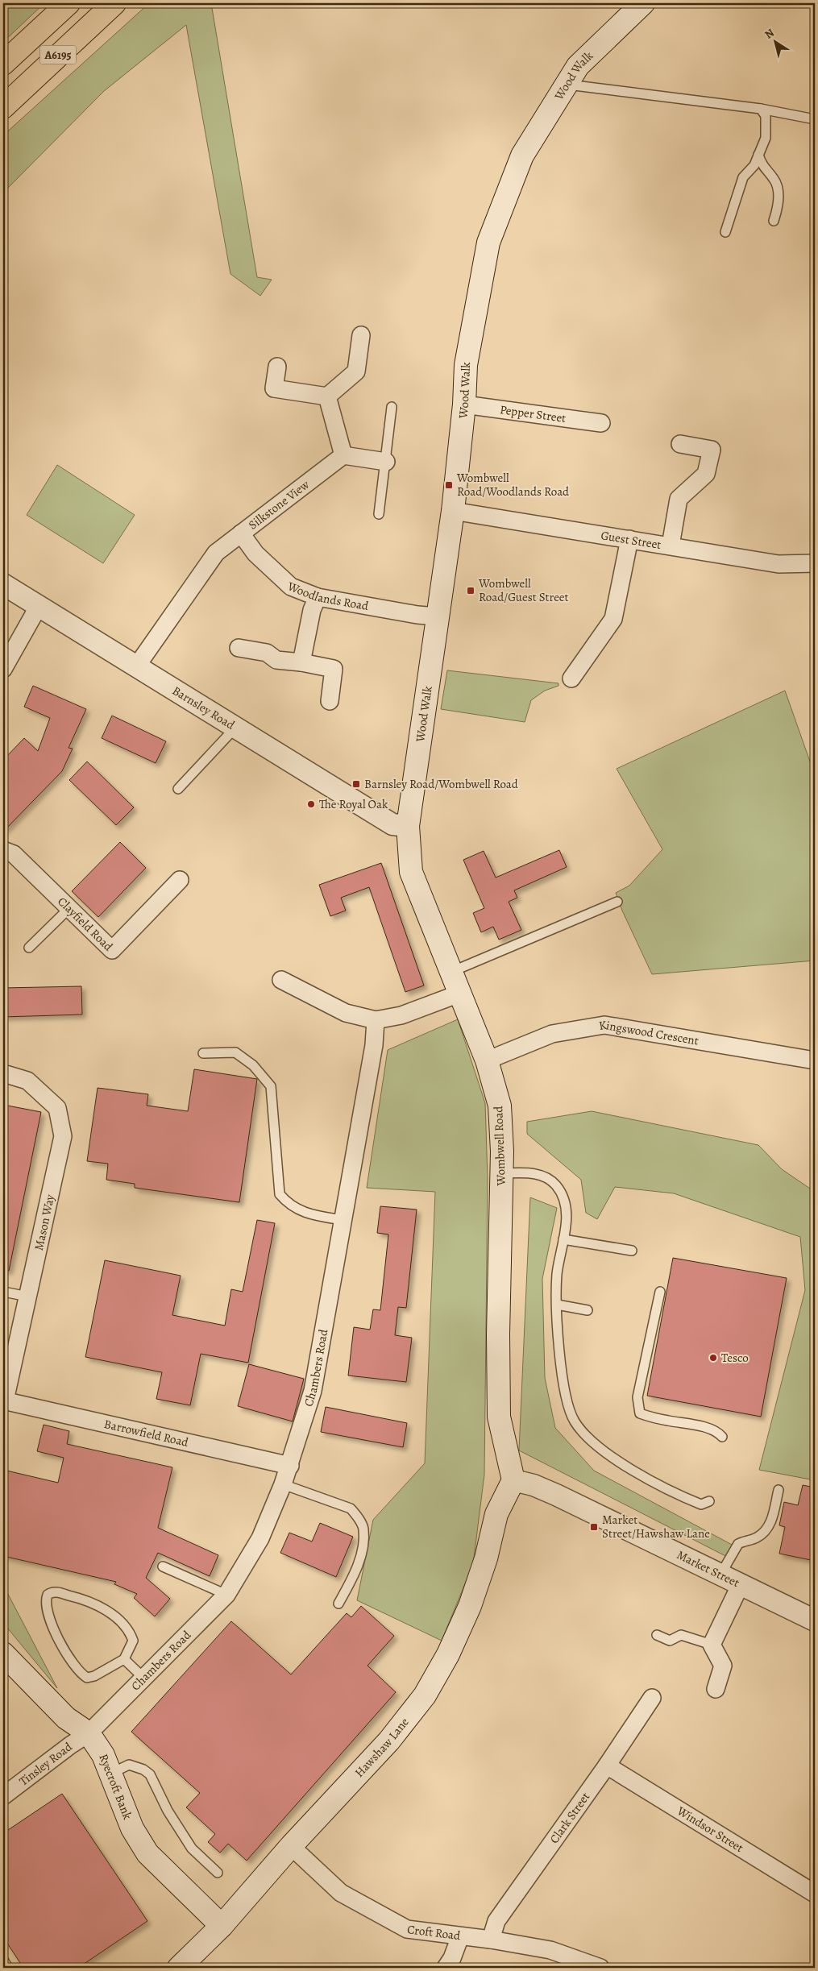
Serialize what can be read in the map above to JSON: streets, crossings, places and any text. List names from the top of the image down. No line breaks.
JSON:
{"streets":{"highway":["A6195"],"main road":["Wood Walk","Wombwell Road","Hawshaw Lane","Ryecroft Bank"],"street":["Pepper Street","Silkstone View","Guest Street","Woodlands Road","Barnsley Road","Clayfield Road","Kingswood Crescent","Mason Way","Chambers Road","Barrowfield Road","Market Street","Tinsley Road","Clark Street","Windsor Street","Croft Road"]},"crossings":[["Wood Walk","Pepper Street"],["Wood Walk","Guest Street"],["Wood Walk","Woodlands Road"],["Wood Walk","Barnsley Road"],["Wood Walk","Wombwell Road"],["Silkstone View","Woodlands Road"],["Silkstone View","Barnsley Road"],["Barnsley Road","Wombwell Road"],["Kingswood Crescent","Wombwell Road"],["Wombwell Road","Market Street"],["Wombwell Road","Hawshaw Lane"],["Mason Way","Barrowfield Road"],["Chambers Road","Barrowfield Road"],["Chambers Road","Tinsley Road"],["Chambers Road","Ryecroft Bank"],["Market Street","Hawshaw Lane"],["Hawshaw Lane","Ryecroft Bank"],["Hawshaw Lane","Croft Road"],["Tinsley Road","Ryecroft Bank"],["Clark Street","Windsor Street"],["Clark Street","Croft Road"]],"places":{"transit":["Wombwell Road/Woodlands Road","Wombwell Road/Guest Street","Barnsley Road/Wombwell Road","Market Street/Hawshaw Lane"],"other":["The Royal Oak","Tesco"]},"north":"top left"}
